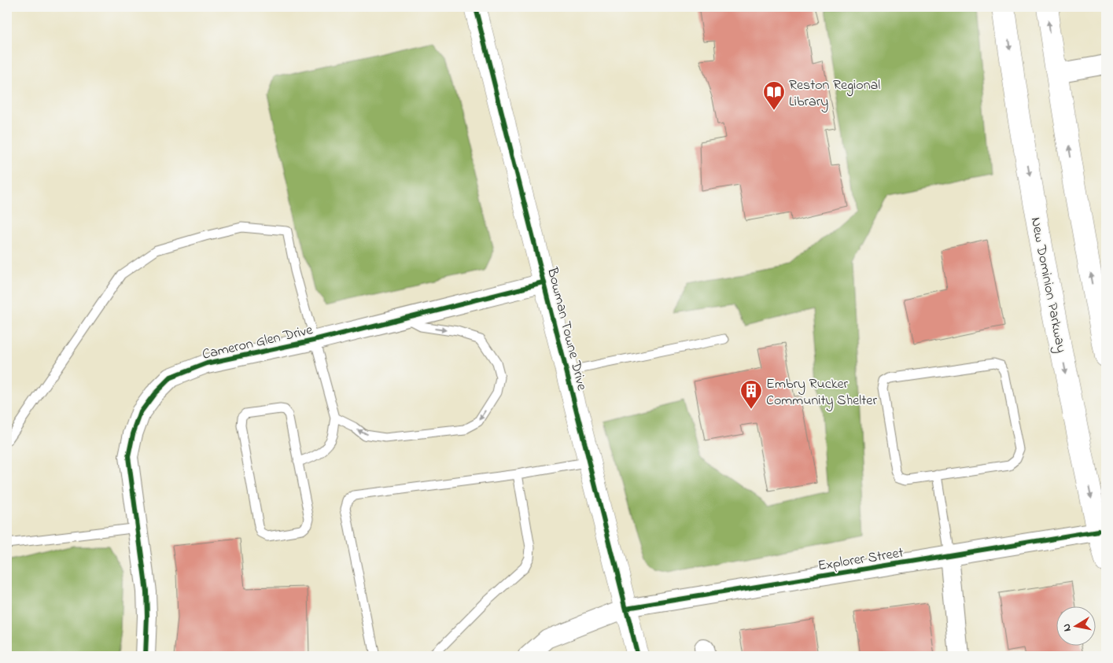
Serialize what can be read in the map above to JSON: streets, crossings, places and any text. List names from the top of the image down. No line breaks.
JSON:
{"streets":{"main road":["New Dominion Parkway","Bowman Towne Drive"],"street":["Cameron Glen Drive","Explorer Street"]},"crossings":[["New Dominion Parkway","Explorer Street"],["Bowman Towne Drive","Cameron Glen Drive"],["Bowman Towne Drive","Explorer Street"]],"places":{"library":["Reston Regional Library"],"building":["Embry Rucker Community Shelter"]},"north":"left"}
